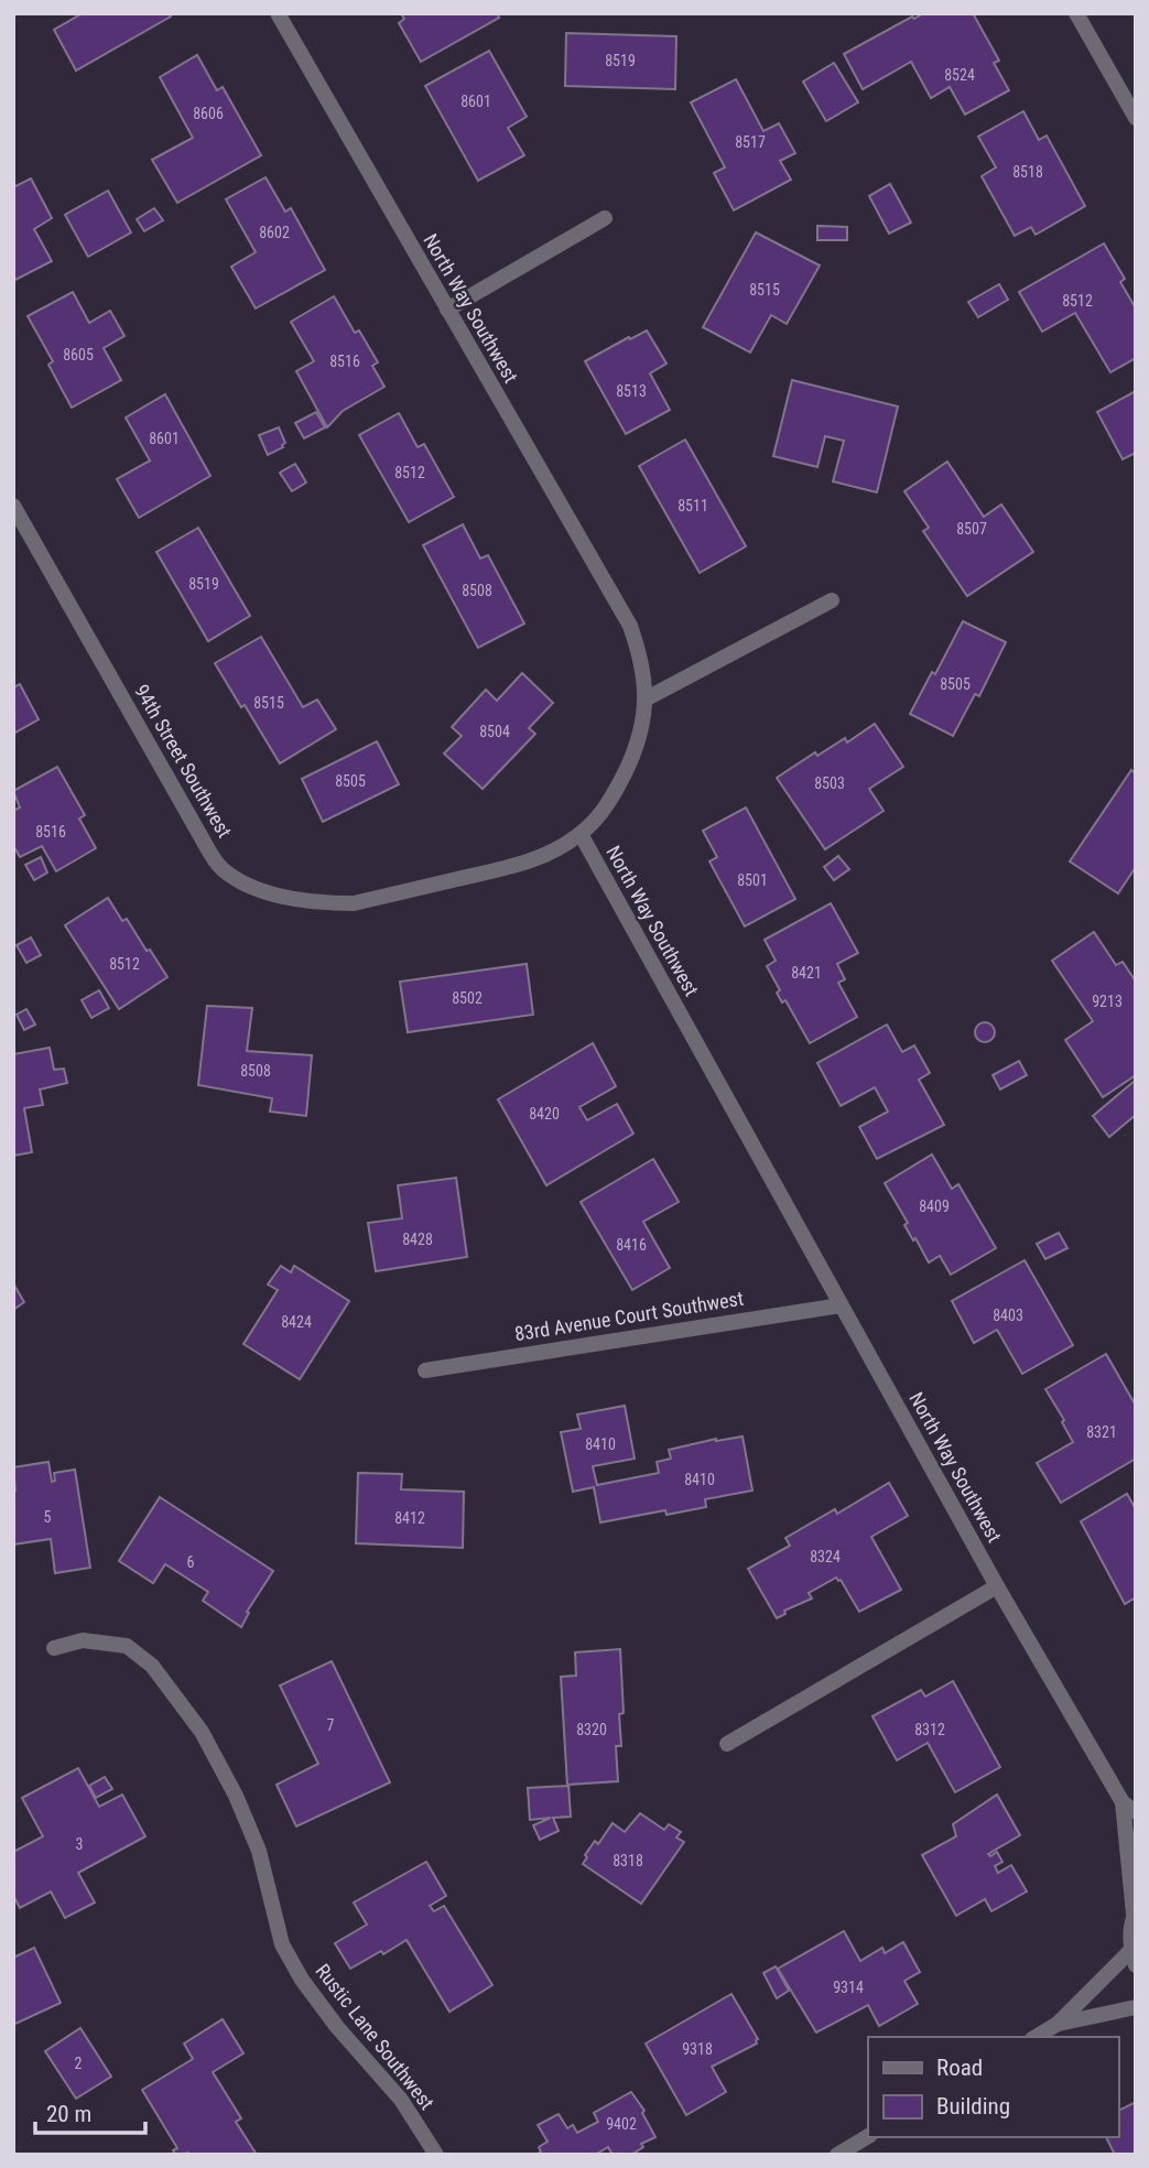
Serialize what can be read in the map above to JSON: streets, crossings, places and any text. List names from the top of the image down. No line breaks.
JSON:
{"streets":{"street":["North Way Southwest","94th Street Southwest","83rd Avenue Court Southwest","Rustic Lane Southwest"]},"crossings":[["North Way Southwest","94th Street Southwest"],["North Way Southwest","83rd Avenue Court Southwest"]],"house_numbers":["8519","8524","8601","8606","8517","8518","8602","8515","8512","8605","8516","8513","8601","8512","8511","8507","8519","8508","8505","8515","8504","8505","8503","8516","8501","8512","8421","8502","9213","8508","8420","8409","8428","8416","8403","8424","8321","8410","8410","5","8412","8324","6","7","8320","8312","3","8318","9314","9318","2","9402"],"legend":["Road","Building"],"scale_bar":"20 m"}
